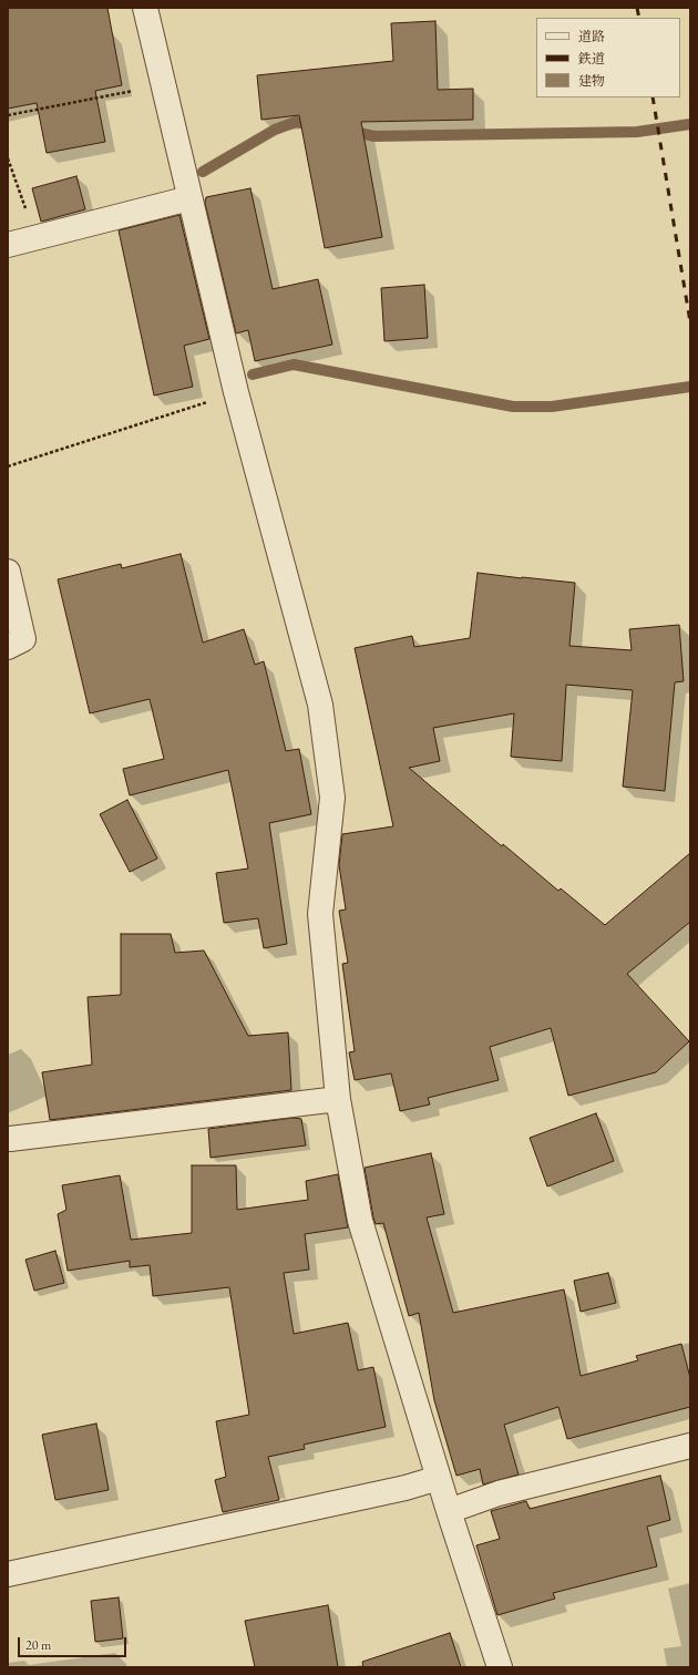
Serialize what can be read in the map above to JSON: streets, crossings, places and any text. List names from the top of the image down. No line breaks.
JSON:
{"legend":["道路","鉄道","建物"],"scale_bar":"20 m"}
